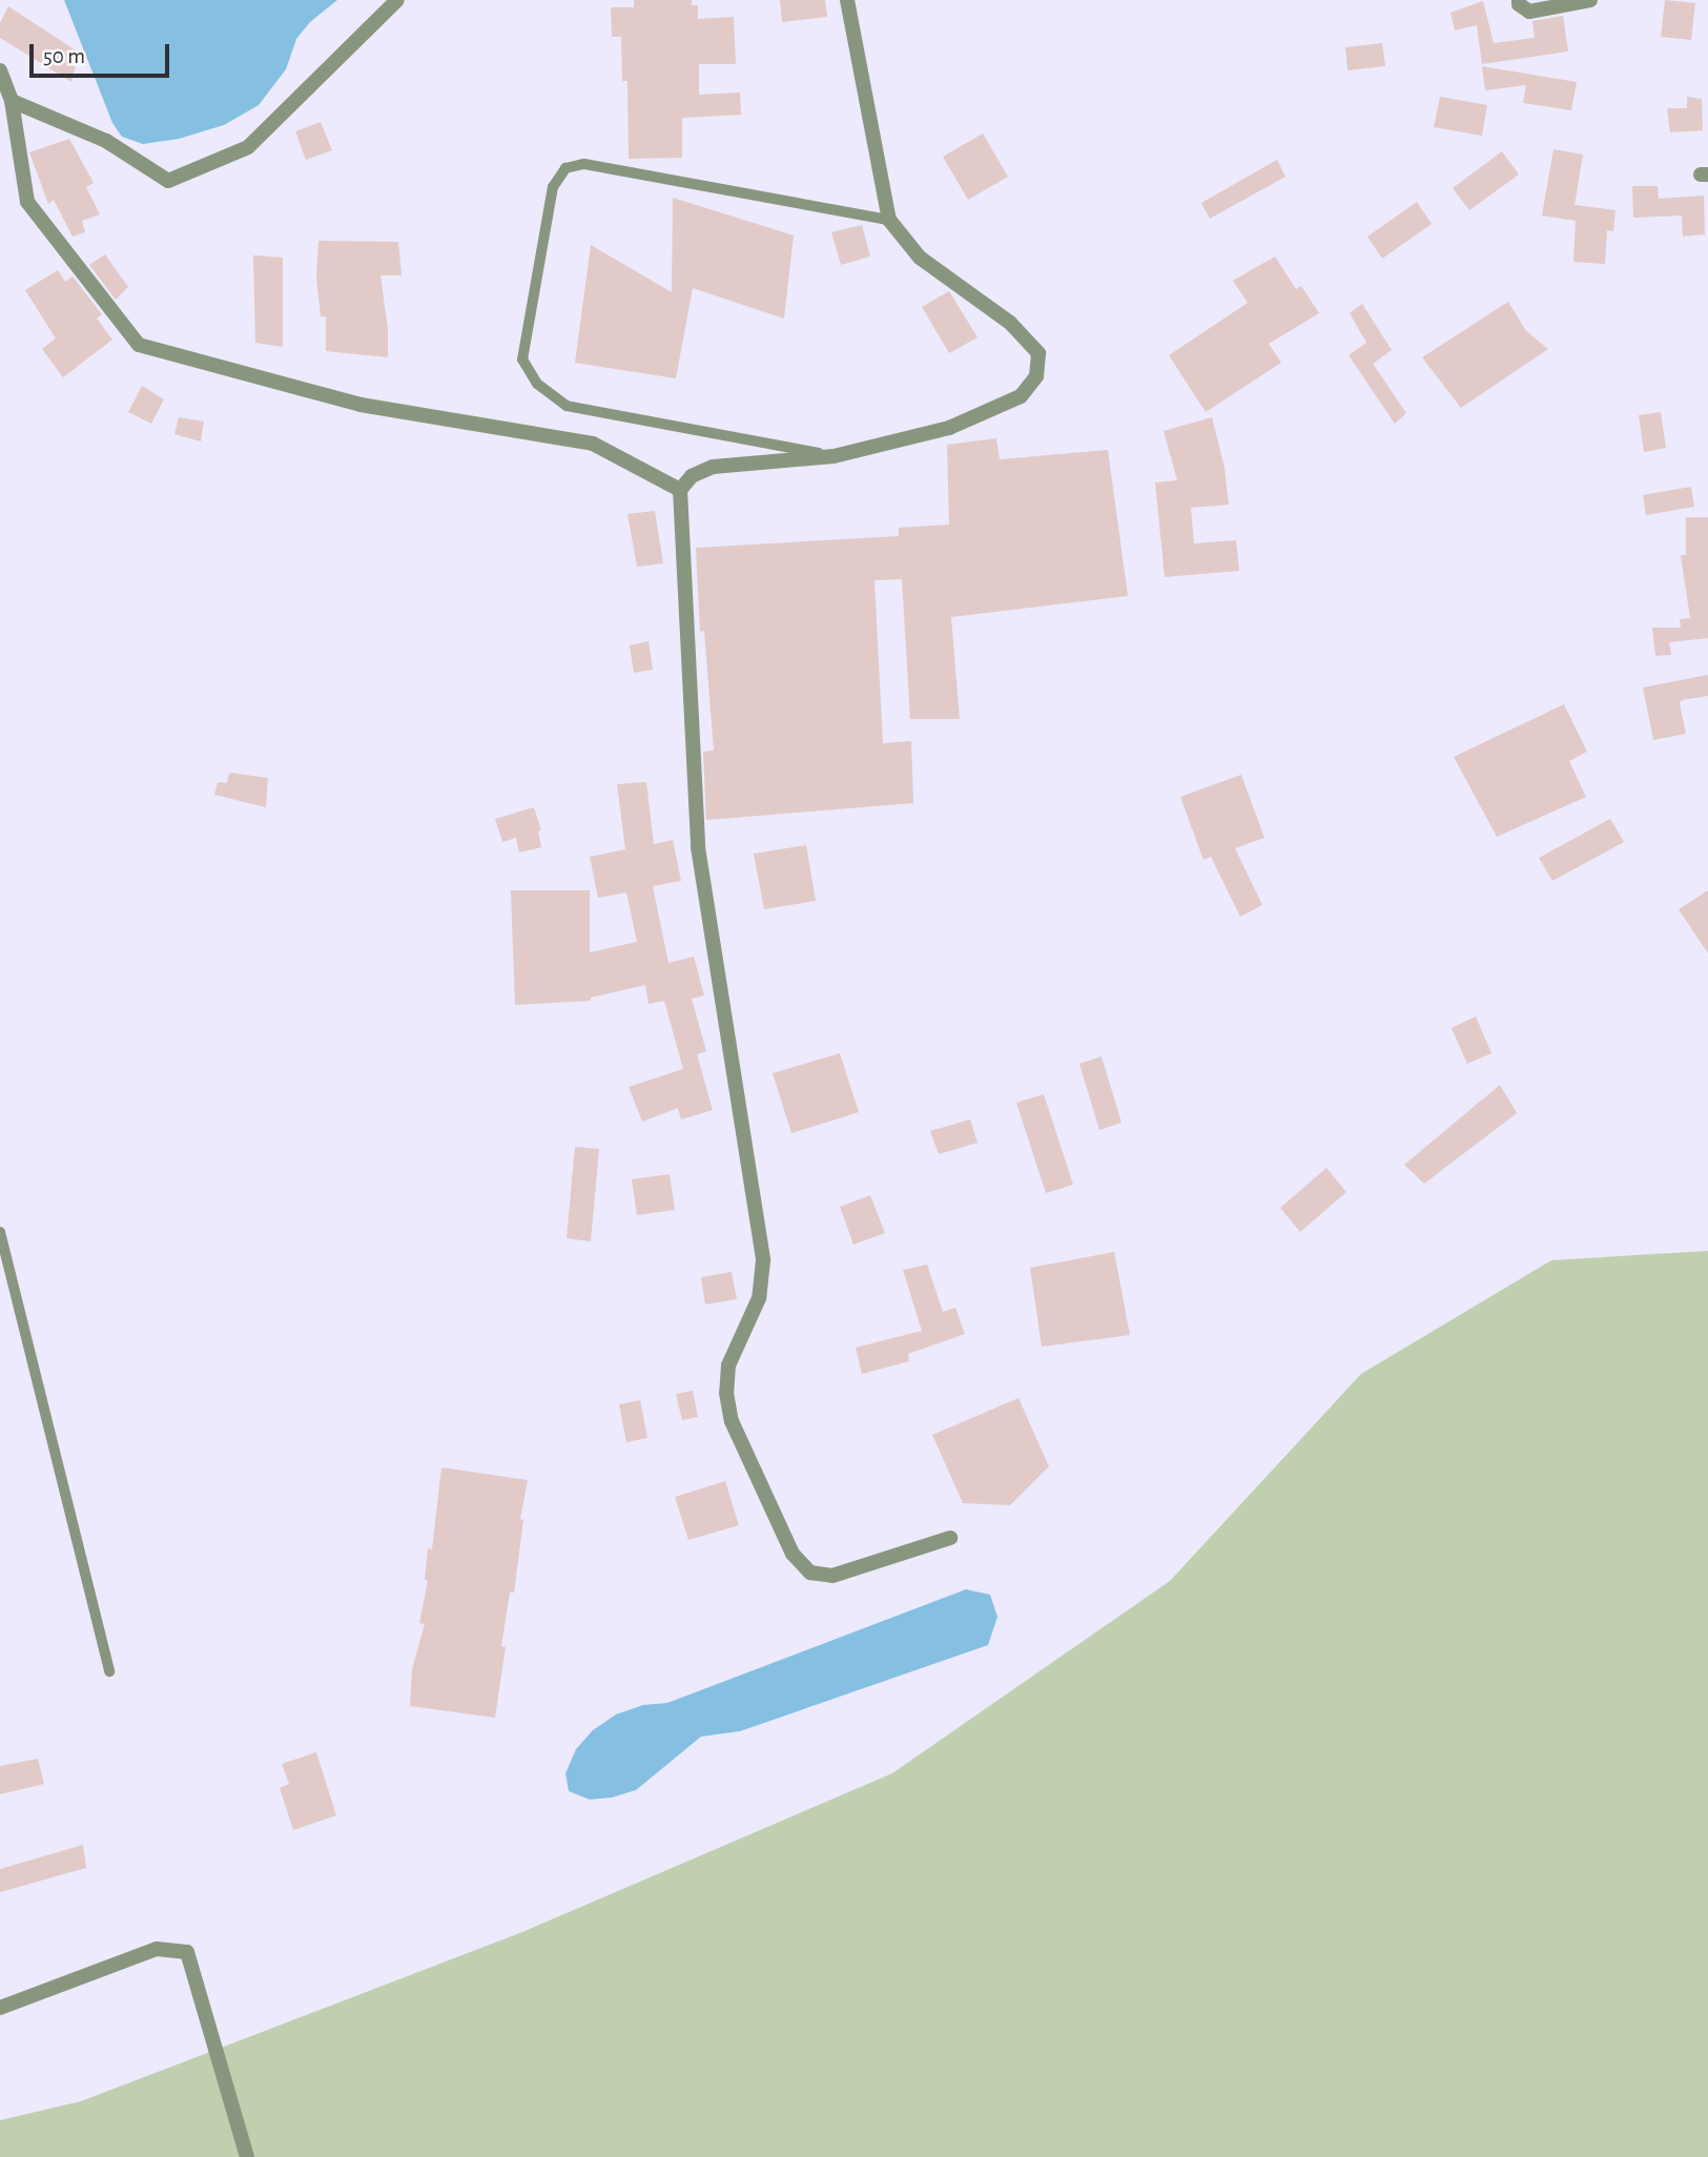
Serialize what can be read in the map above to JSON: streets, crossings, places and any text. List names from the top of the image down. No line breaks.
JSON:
{"scale_bar":"50 m"}
